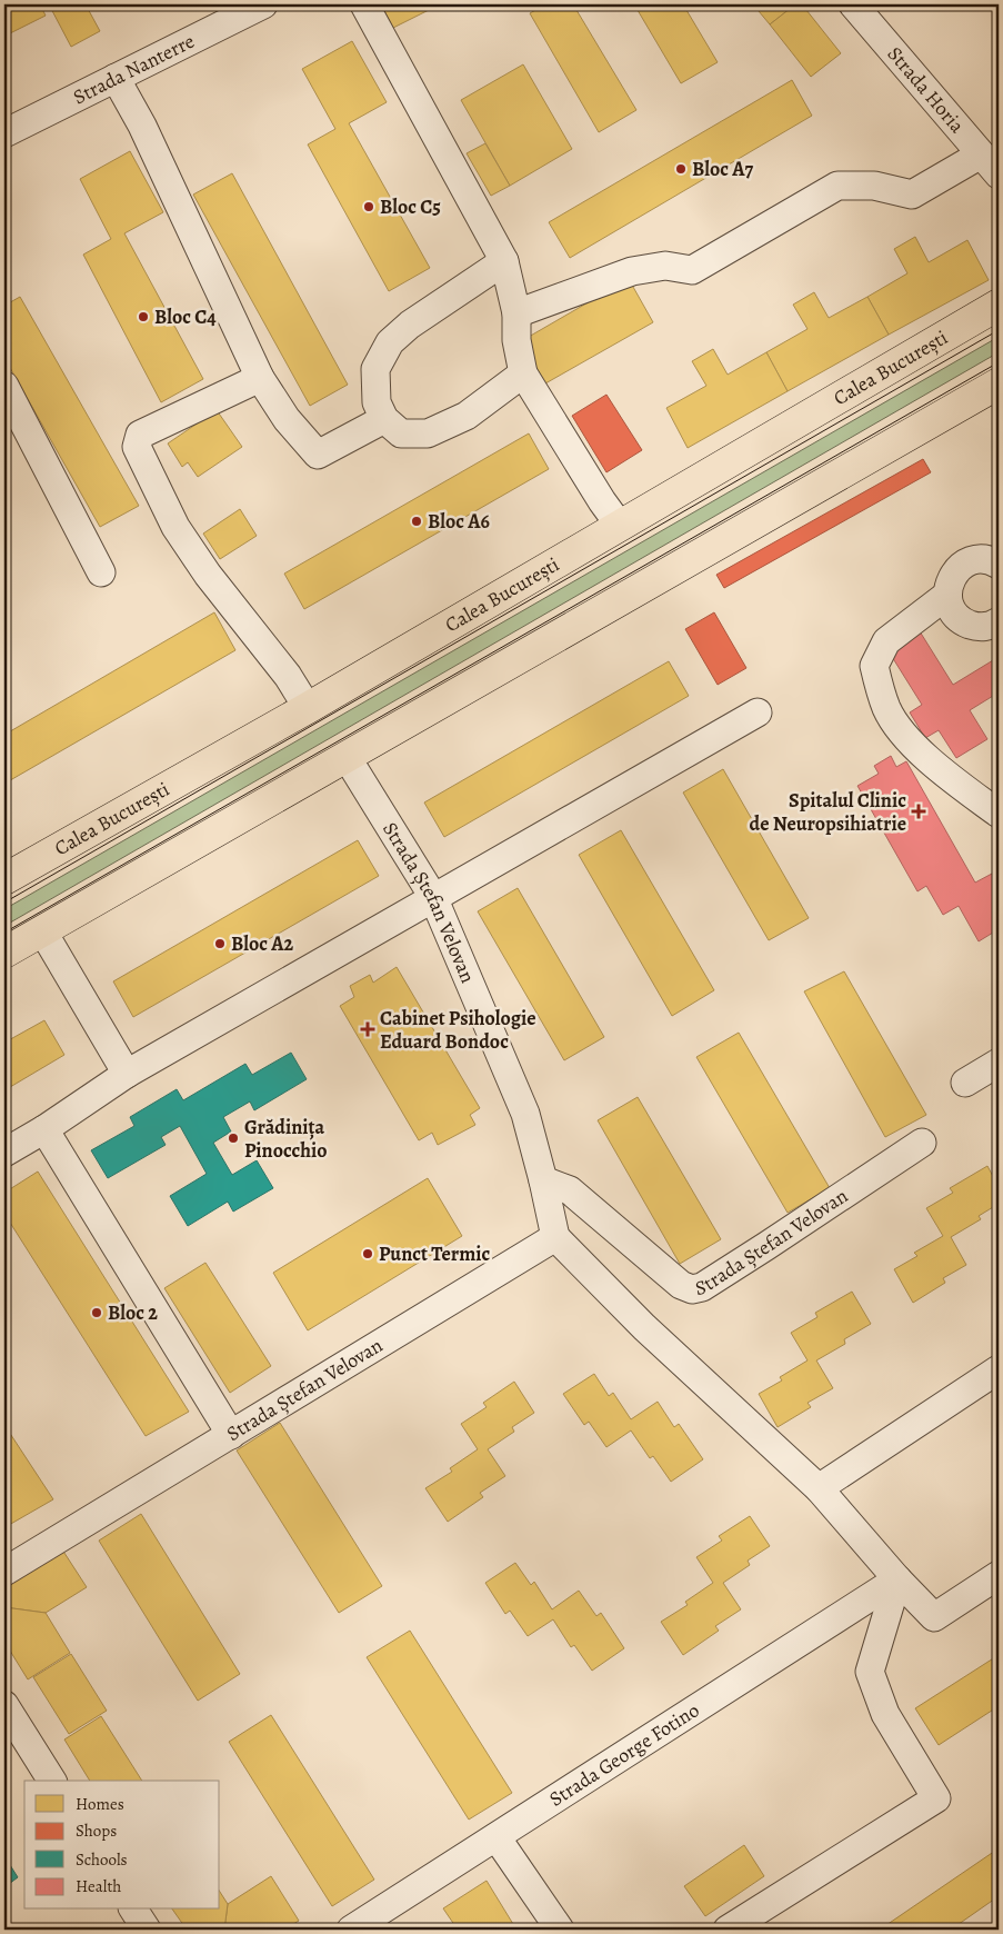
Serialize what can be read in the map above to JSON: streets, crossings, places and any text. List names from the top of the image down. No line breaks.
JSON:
{"streets":{"main road":["Calea București"],"street":["Strada Nanterre","Strada Horia","Strada Ștefan Velovan","Strada George Fotino"]},"places":{"other":["Bloc A7","Bloc C5","Bloc C4","Bloc A6","Bloc A2","Grădinița Pinocchio","Punct Termic","Bloc 2"],"health":["Spitalul Clinic de Neuropsihiatrie","Cabinet Psihologie Eduard Bondoc"]},"legend":["Homes","Shops","Schools","Health"]}
